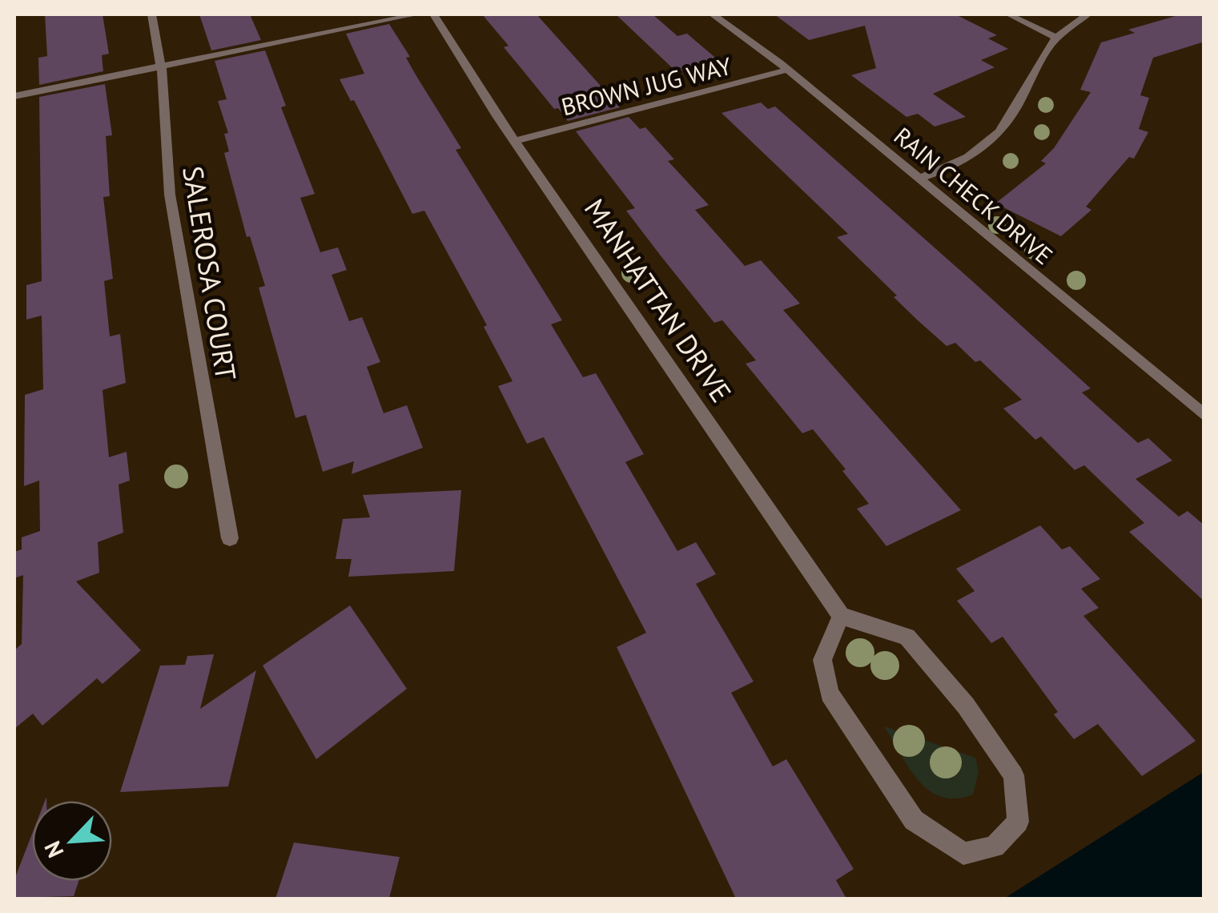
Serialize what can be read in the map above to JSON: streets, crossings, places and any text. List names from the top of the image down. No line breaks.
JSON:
{"streets":{"street":["BROWN JUG WAY","RAIN CHECK DRIVE","SALEROSA COURT","MANHATTAN DRIVE"]},"crossings":[["BROWN JUG WAY","RAIN CHECK DRIVE"],["BROWN JUG WAY","MANHATTAN DRIVE"]],"north":"bottom left"}
